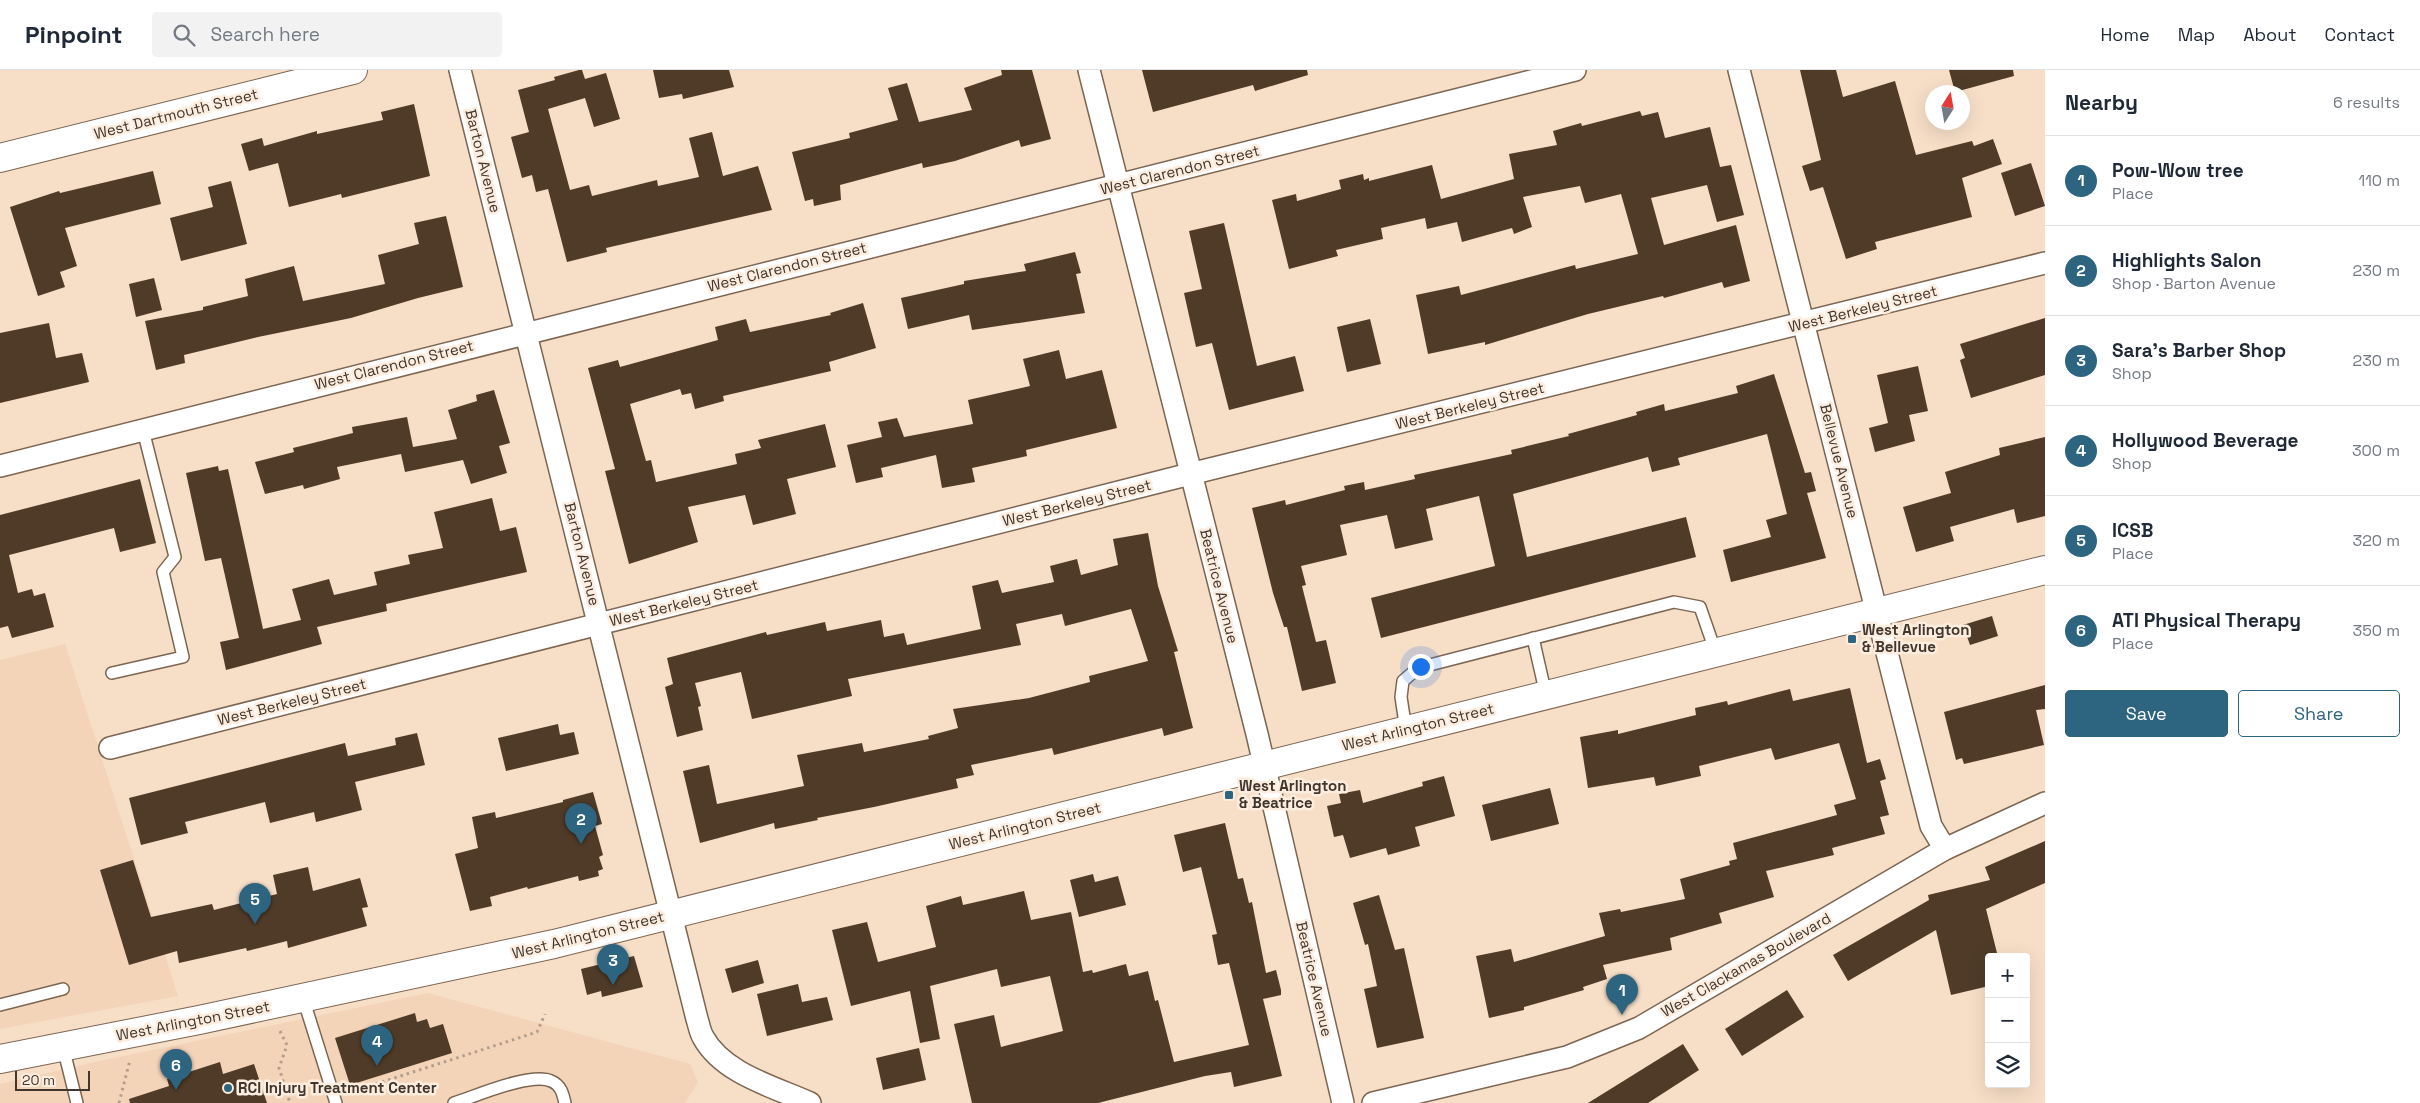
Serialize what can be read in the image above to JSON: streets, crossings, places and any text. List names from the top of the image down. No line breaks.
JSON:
{"streets":{"main road":["West Dartmouth Street","West Arlington Street"],"street":["Barton Avenue","West Clarendon Street","West Berkeley Street","Bellevue Avenue","Beatrice Avenue","West Clackamas Boulevard"]},"crossings":[["Barton Avenue","West Clarendon Street"],["Barton Avenue","West Berkeley Street"],["Barton Avenue","West Arlington Street"],["West Clarendon Street","Beatrice Avenue"],["West Berkeley Street","Bellevue Avenue"],["West Berkeley Street","Beatrice Avenue"],["Bellevue Avenue","West Arlington Street"],["Bellevue Avenue","West Clackamas Boulevard"],["Beatrice Avenue","West Arlington Street"]],"places":{"transit":["West Arlington & Bellevue","West Arlington & Beatrice"],"other":["RCI Injury Treatment Center"]},"scale_bar":"20 m","north":"top","page":{"header":"Pinpoint","search":"Search here","nav":["Home","Map","About","Contact"],"heading":["Nearby","6 results"],"list":[{"mark":"1","name":"Pow-Wow tree","note":"Place","value":"110 m"},{"mark":"2","name":"Highlights Salon","note":"Shop · Barton Avenue","value":"230 m"},{"mark":"3","name":"Sara's Barber Shop","note":"Shop","value":"230 m"},{"mark":"4","name":"Hollywood Beverage","note":"Shop","value":"300 m"},{"mark":"5","name":"ICSB","note":"Place","value":"320 m"},{"mark":"6","name":"ATI Physical Therapy","note":"Place","value":"350 m"}],"buttons":["Save","Share"],"pins":["2","5","3","1","4","6"],"map_buttons":["+","−"],"scale":"20 m"}}
